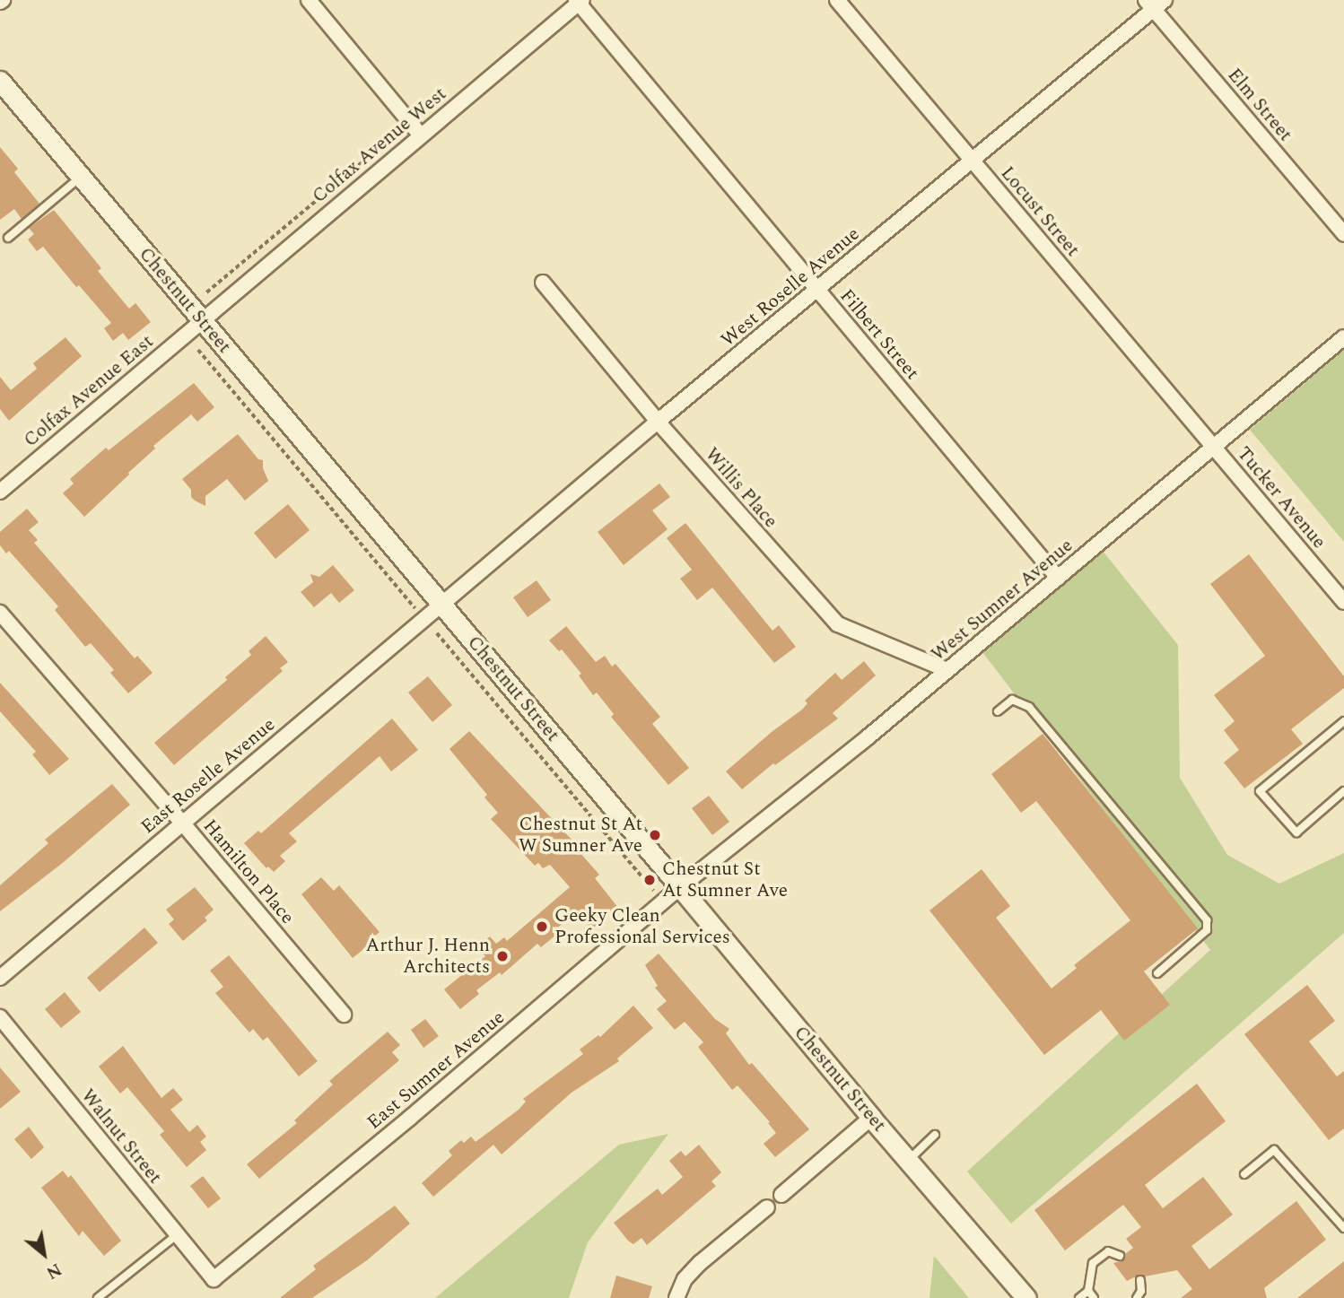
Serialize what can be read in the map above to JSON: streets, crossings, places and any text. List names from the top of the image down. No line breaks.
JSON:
{"streets":{"street":["Elm Street","Colfax Avenue West","Locust Street","West Roselle Avenue","Chestnut Street","Filbert Street","Colfax Avenue East","Willis Place","Tucker Avenue","West Sumner Avenue","East Roselle Avenue","Hamilton Place","East Sumner Avenue","Walnut Street"]},"crossings":[["Elm Street","West Roselle Avenue"],["Colfax Avenue West","Chestnut Street"],["Colfax Avenue West","Filbert Street"],["Colfax Avenue West","Colfax Avenue East"],["Locust Street","West Roselle Avenue"],["Locust Street","Tucker Avenue"],["Locust Street","West Sumner Avenue"],["West Roselle Avenue","Chestnut Street"],["West Roselle Avenue","Filbert Street"],["West Roselle Avenue","Willis Place"],["West Roselle Avenue","East Roselle Avenue"],["Chestnut Street","Colfax Avenue East"],["Chestnut Street","West Sumner Avenue"],["Chestnut Street","East Roselle Avenue"],["Chestnut Street","East Sumner Avenue"],["Filbert Street","West Sumner Avenue"],["Willis Place","West Sumner Avenue"],["Tucker Avenue","West Sumner Avenue"],["West Sumner Avenue","East Sumner Avenue"],["East Roselle Avenue","Hamilton Place"],["East Sumner Avenue","Walnut Street"]],"places":["Chestnut St At W Sumner Ave","Chestnut St At Sumner Ave","Geeky Clean Professional Services","Arthur J. Henn Architects"],"north":"bottom right"}
